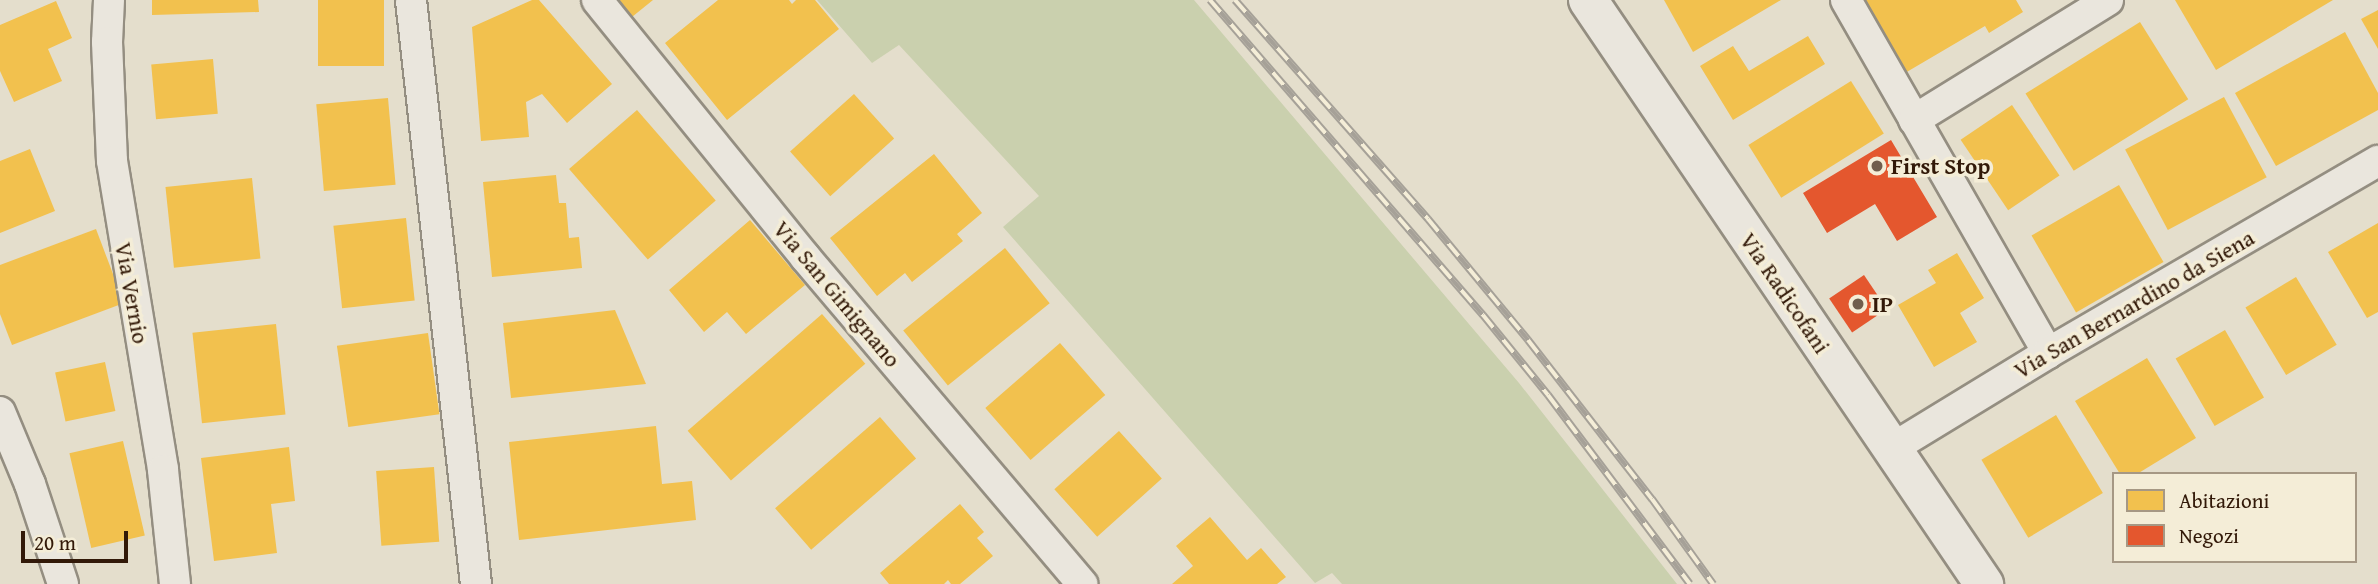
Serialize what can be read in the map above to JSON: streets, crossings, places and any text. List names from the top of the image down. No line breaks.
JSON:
{"streets":{"street":["Via Vernio","Via Radicofani","Via San Gimignano","Via San Bernardino da Siena"]},"crossings":[["Via Radicofani","Via San Bernardino da Siena"]],"places":["First Stop","IP"],"legend":["Abitazioni","Negozi"],"scale_bar":"20 m"}
